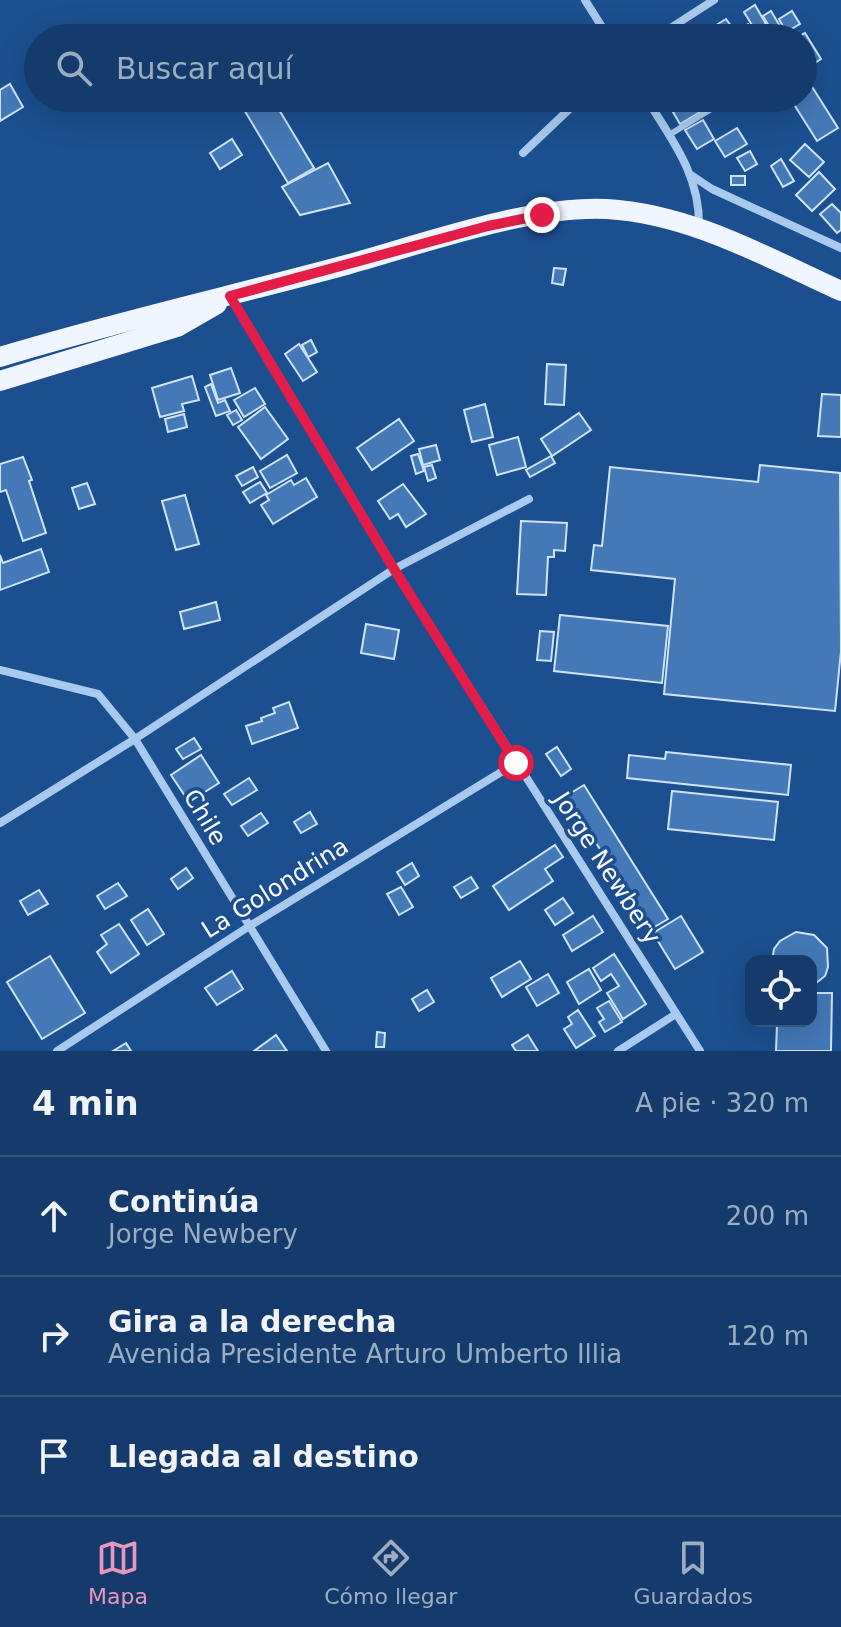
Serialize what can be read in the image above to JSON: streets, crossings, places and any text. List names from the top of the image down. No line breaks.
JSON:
{"streets":{"street":["Chile","Jorge Newbery","La Golondrina"]},"crossings":[["Chile","La Golondrina"],["Jorge Newbery","La Golondrina"]],"page":{"search":"Buscar aquí","heading":["4 min","A pie · 320 m"],"list":[["Continúa","Jorge Newbery","200 m"],["Gira a la derecha","Avenida Presidente Arturo Umberto Illia","120 m"],"Llegada al destino"],"nav":["Mapa","Cómo llegar","Guardados"]}}
